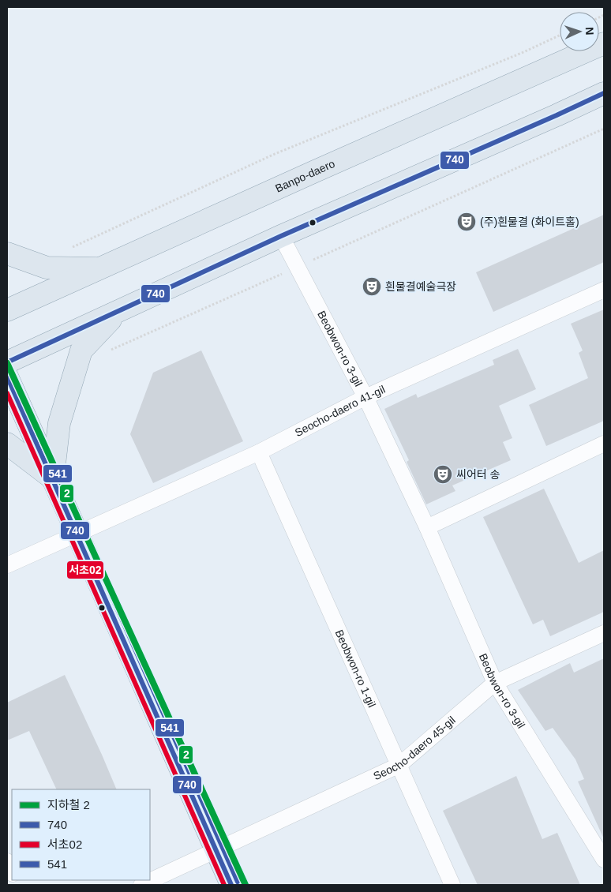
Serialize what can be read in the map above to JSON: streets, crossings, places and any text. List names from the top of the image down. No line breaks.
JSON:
{"streets":{"main road":["Banpo-daero"],"street":["Beobwon-ro 3-gil","Seocho-daero 41-gil","Beobwon-ro 1-gil","Seocho-daero 45-gil"]},"crossings":[["Beobwon-ro 3-gil","Seocho-daero 41-gil"],["Beobwon-ro 3-gil","Seocho-daero 45-gil"],["Seocho-daero 41-gil","Beobwon-ro 1-gil"],["Beobwon-ro 1-gil","Seocho-daero 45-gil"]],"places":{"theatre":["(주)흰물결 (화이트홀)","흰물결예술극장","씨어터 송"]},"lines":["transit line 740","metro line 2","transit line 541","transit line 서초02"],"legend":["지하철 2","740","서초02","541"],"north":"right"}
